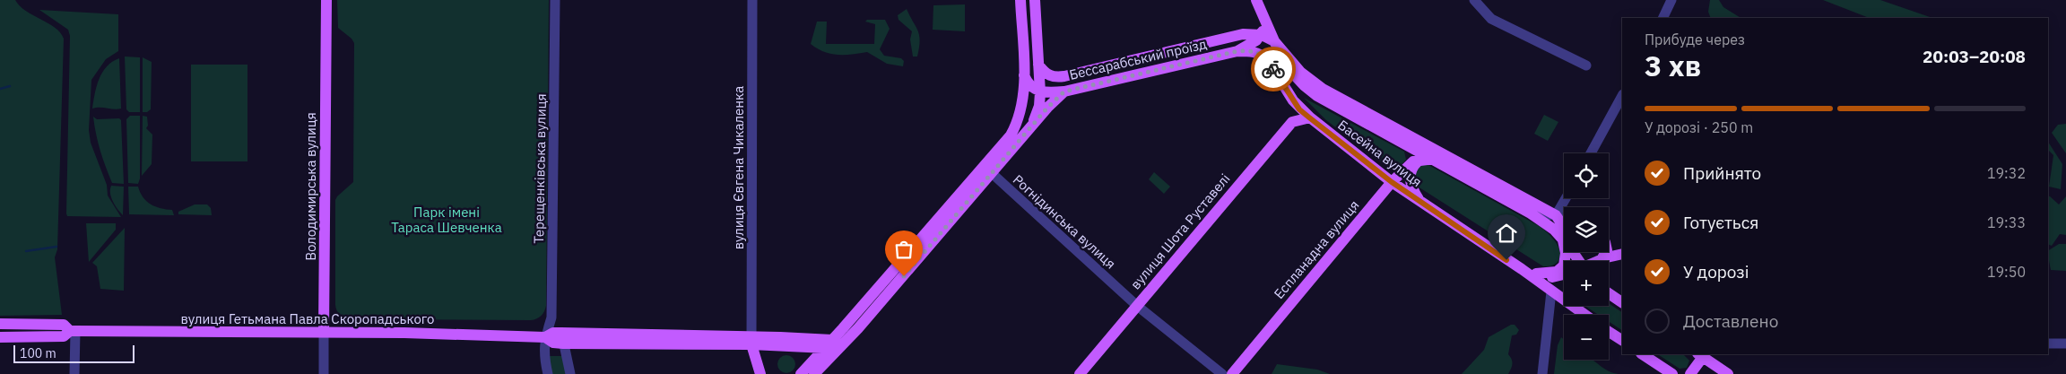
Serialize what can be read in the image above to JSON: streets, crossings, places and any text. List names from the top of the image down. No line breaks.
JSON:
{"streets":{"main road":["Бессарабський проїзд","Басейна вулиця","Володимирська вулиця","вулиця Шота Руставелі","Еспланадна вулиця","вулиця Гетьмана Павла Скоропадського"],"street":["вулиця Євгена Чикаленка","Терещенківська вулиця","Рогнідинська вулиця"]},"crossings":[["Бессарабський проїзд","Басейна вулиця"],["Басейна вулиця","вулиця Шота Руставелі"],["Басейна вулиця","Еспланадна вулиця"],["вулиця Євгена Чикаленка","вулиця Гетьмана Павла Скоропадського"],["Терещенківська вулиця","вулиця Гетьмана Павла Скоропадського"],["Володимирська вулиця","вулиця Гетьмана Павла Скоропадського"],["Рогнідинська вулиця","вулиця Шота Руставелі"]],"parks":["Парк імені Тараса Шевченка"],"scale_bar":"100 m","page":{"heading":["3 хв","Прибуде через","20:03–20:08"],"bar":"У дорозі · 250 m","list":[["Прийнято","19:32"],["Готується","19:33"],["У дорозі","19:50"],"Доставлено"],"map_buttons":["+","−"],"scale":"100 m"}}
